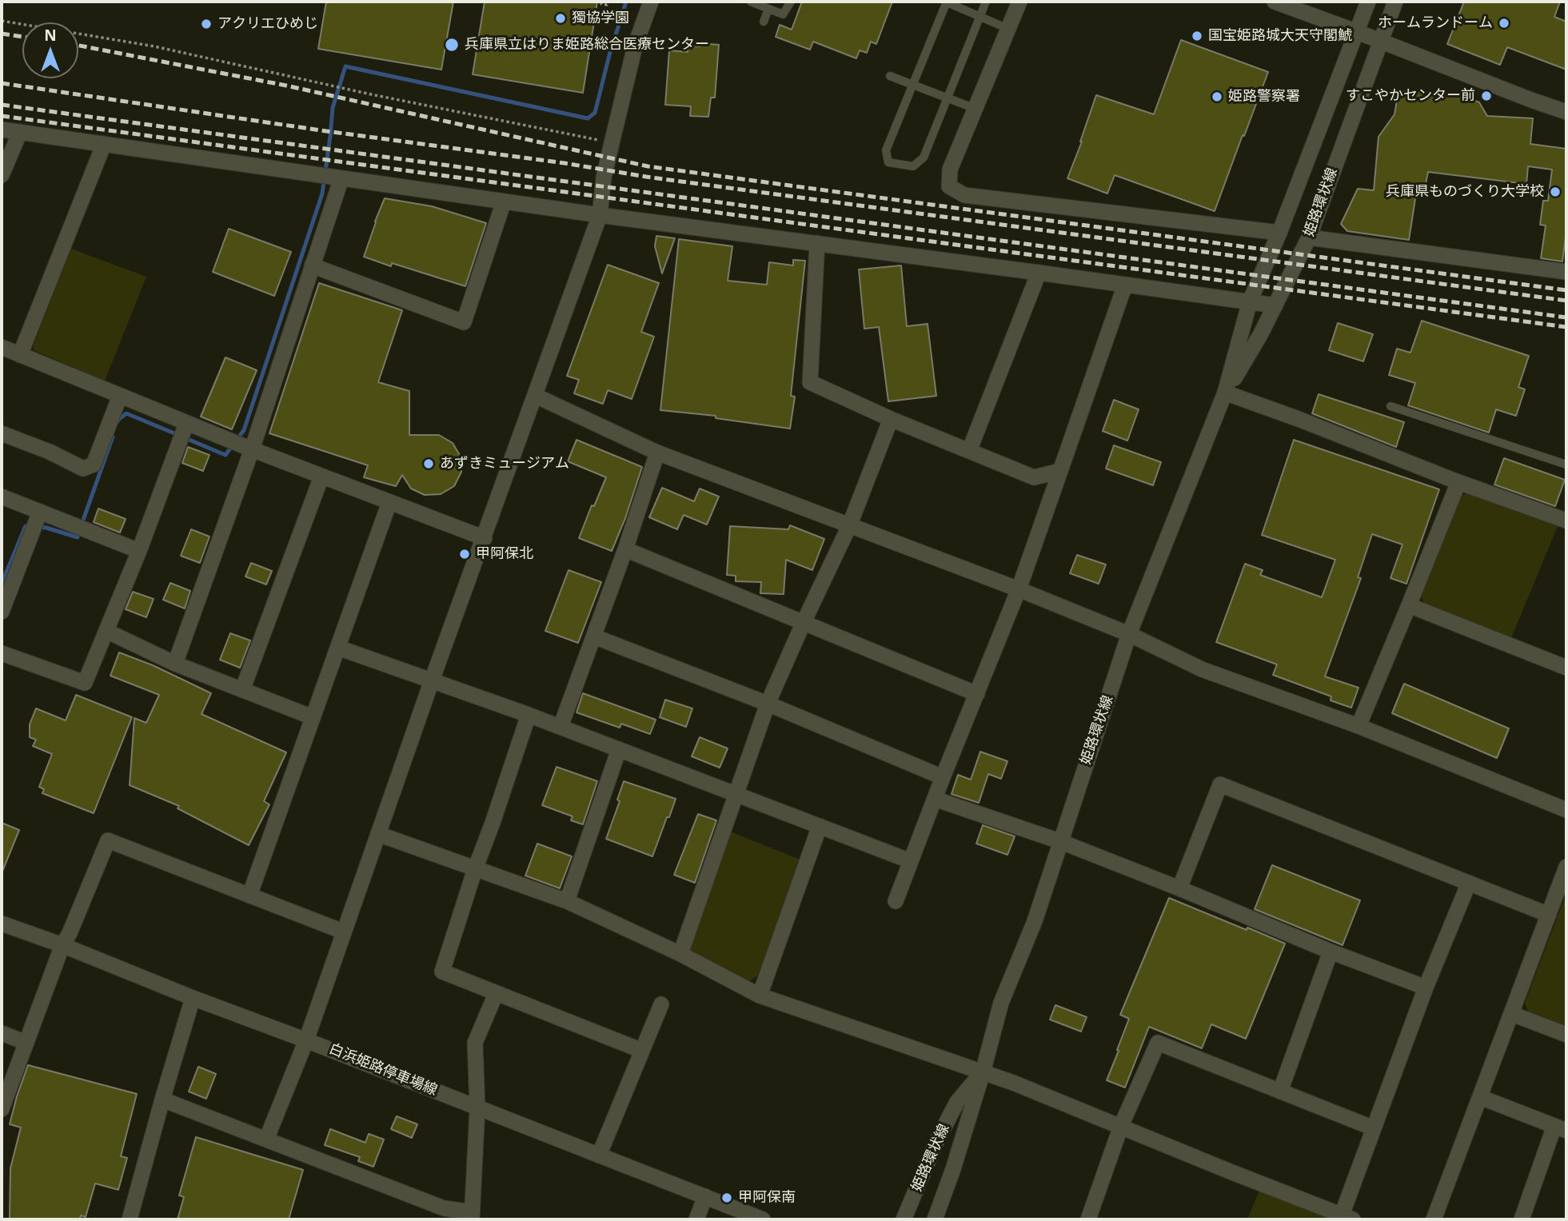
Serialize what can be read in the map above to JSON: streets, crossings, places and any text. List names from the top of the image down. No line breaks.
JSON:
{"streets":{"street":["姫路環状線","白浜姫路停車場線"]},"places":["獨協学園","ホームランドーム","アクリエひめじ","国宝姫路城大天守閣鯱","兵庫県立はりま姫路総合医療センター","すこやかセンター前","姫路警察署","兵庫県ものづくり大学校","あずきミュージアム","甲阿保北","甲阿保南"],"north":"top"}
